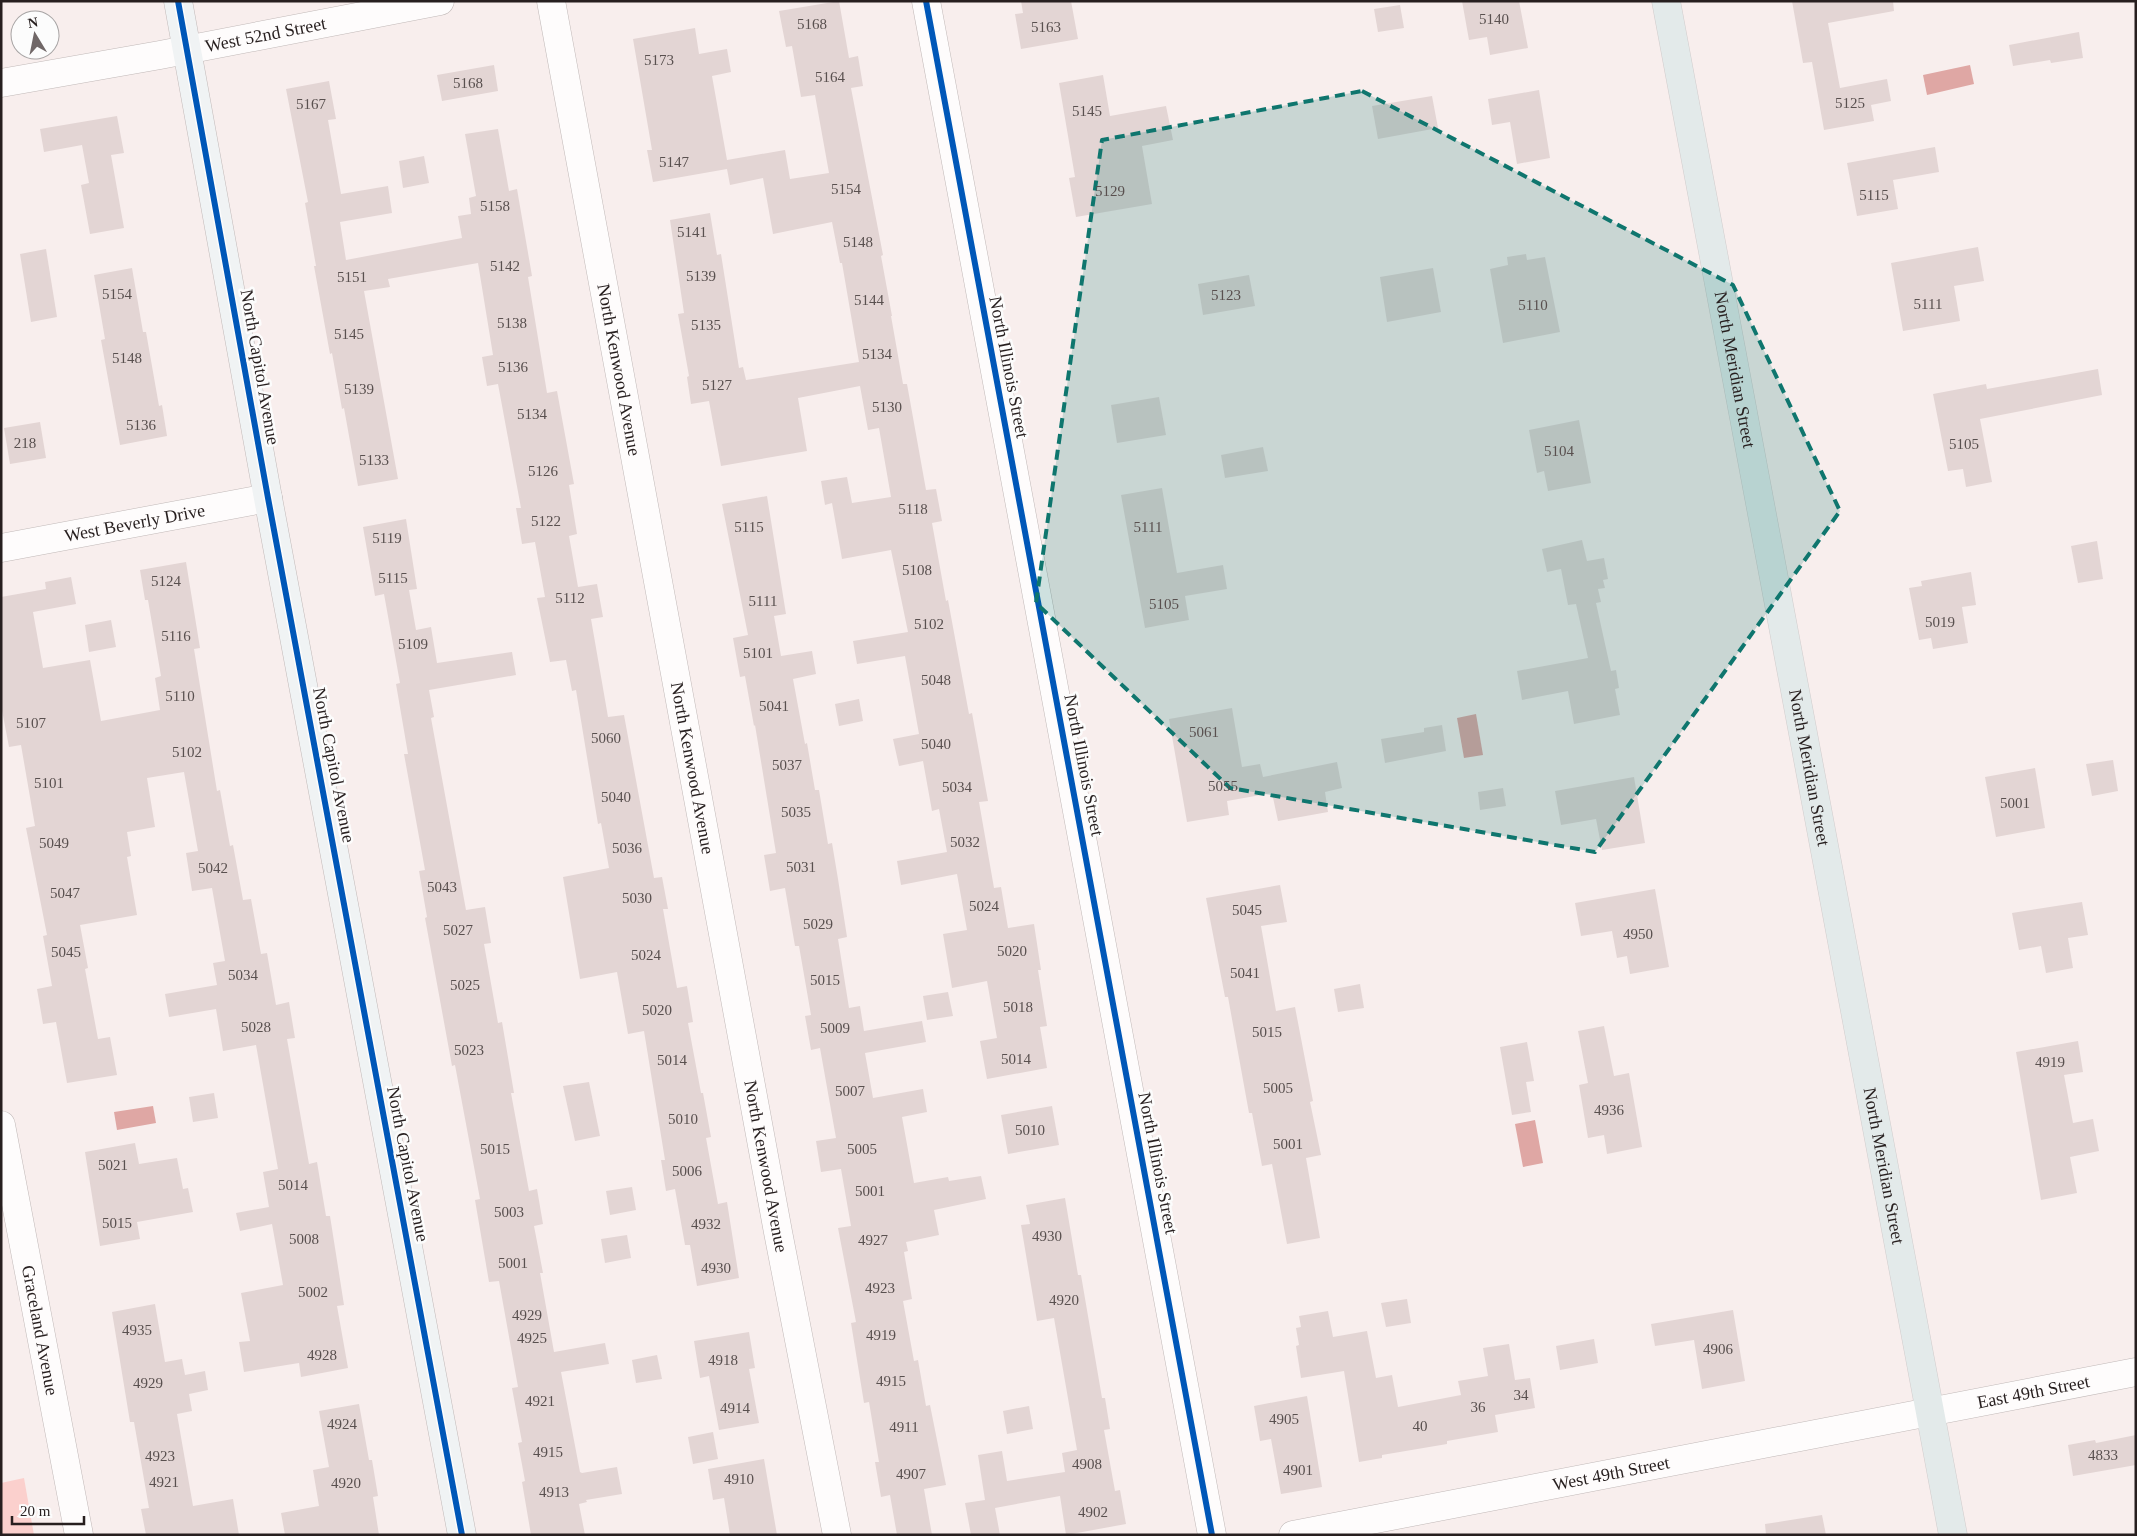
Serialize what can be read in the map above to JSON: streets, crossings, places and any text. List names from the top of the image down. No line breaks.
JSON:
{"streets":{"main road":["North Capitol Avenue","North Meridian Street"],"street":["West 52nd Street","North Illinois Street","North Kenwood Avenue","West Beverly Drive","Graceland Avenue","East 49th Street","West 49th Street"]},"crossings":[["West 52nd Street","North Capitol Avenue"],["North Capitol Avenue","West Beverly Drive"],["North Meridian Street","East 49th Street"],["North Meridian Street","West 49th Street"],["East 49th Street","West 49th Street"]],"house_numbers":["5140","5168","5163","5173","5164","5168","5125","5167","5145","5147","5154","5129","5115","5158","5141","5148","5142","5139","5151","5154","5123","5144","5111","5110","5138","5135","5145","5134","5148","5136","5127","5139","5130","5134","5136","218","5105","5104","5133","5126","5118","5122","5115","5111","5119","5108","5115","5124","5112","5111","5105","5019","5102","5116","5109","5101","5048","5110","5041","5107","5061","5060","5040","5102","5037","5101","5055","5034","5040","5001","5035","5032","5049","5036","5031","5042","5043","5047","5030","5024","5045","5029","5027","4950","5020","5045","5024","5041","5034","5015","5025","5018","5020","5028","5009","5015","5023","5014","5014","4919","5005","5007","4936","5010","5010","5001","5015","5005","5021","5006","5014","5001","5003","5015","4932","4930","5008","4927","5001","4930","4923","5002","4920","4929","4935","4919","4925","4906","4928","4918","4915","4929","34","4921","36","4914","4905","4924","40","4911","4915","4833","4923","4908","4901","4907","4910","4921","4920","4913","4902"],"scale_bar":"20 m","north":"top"}
